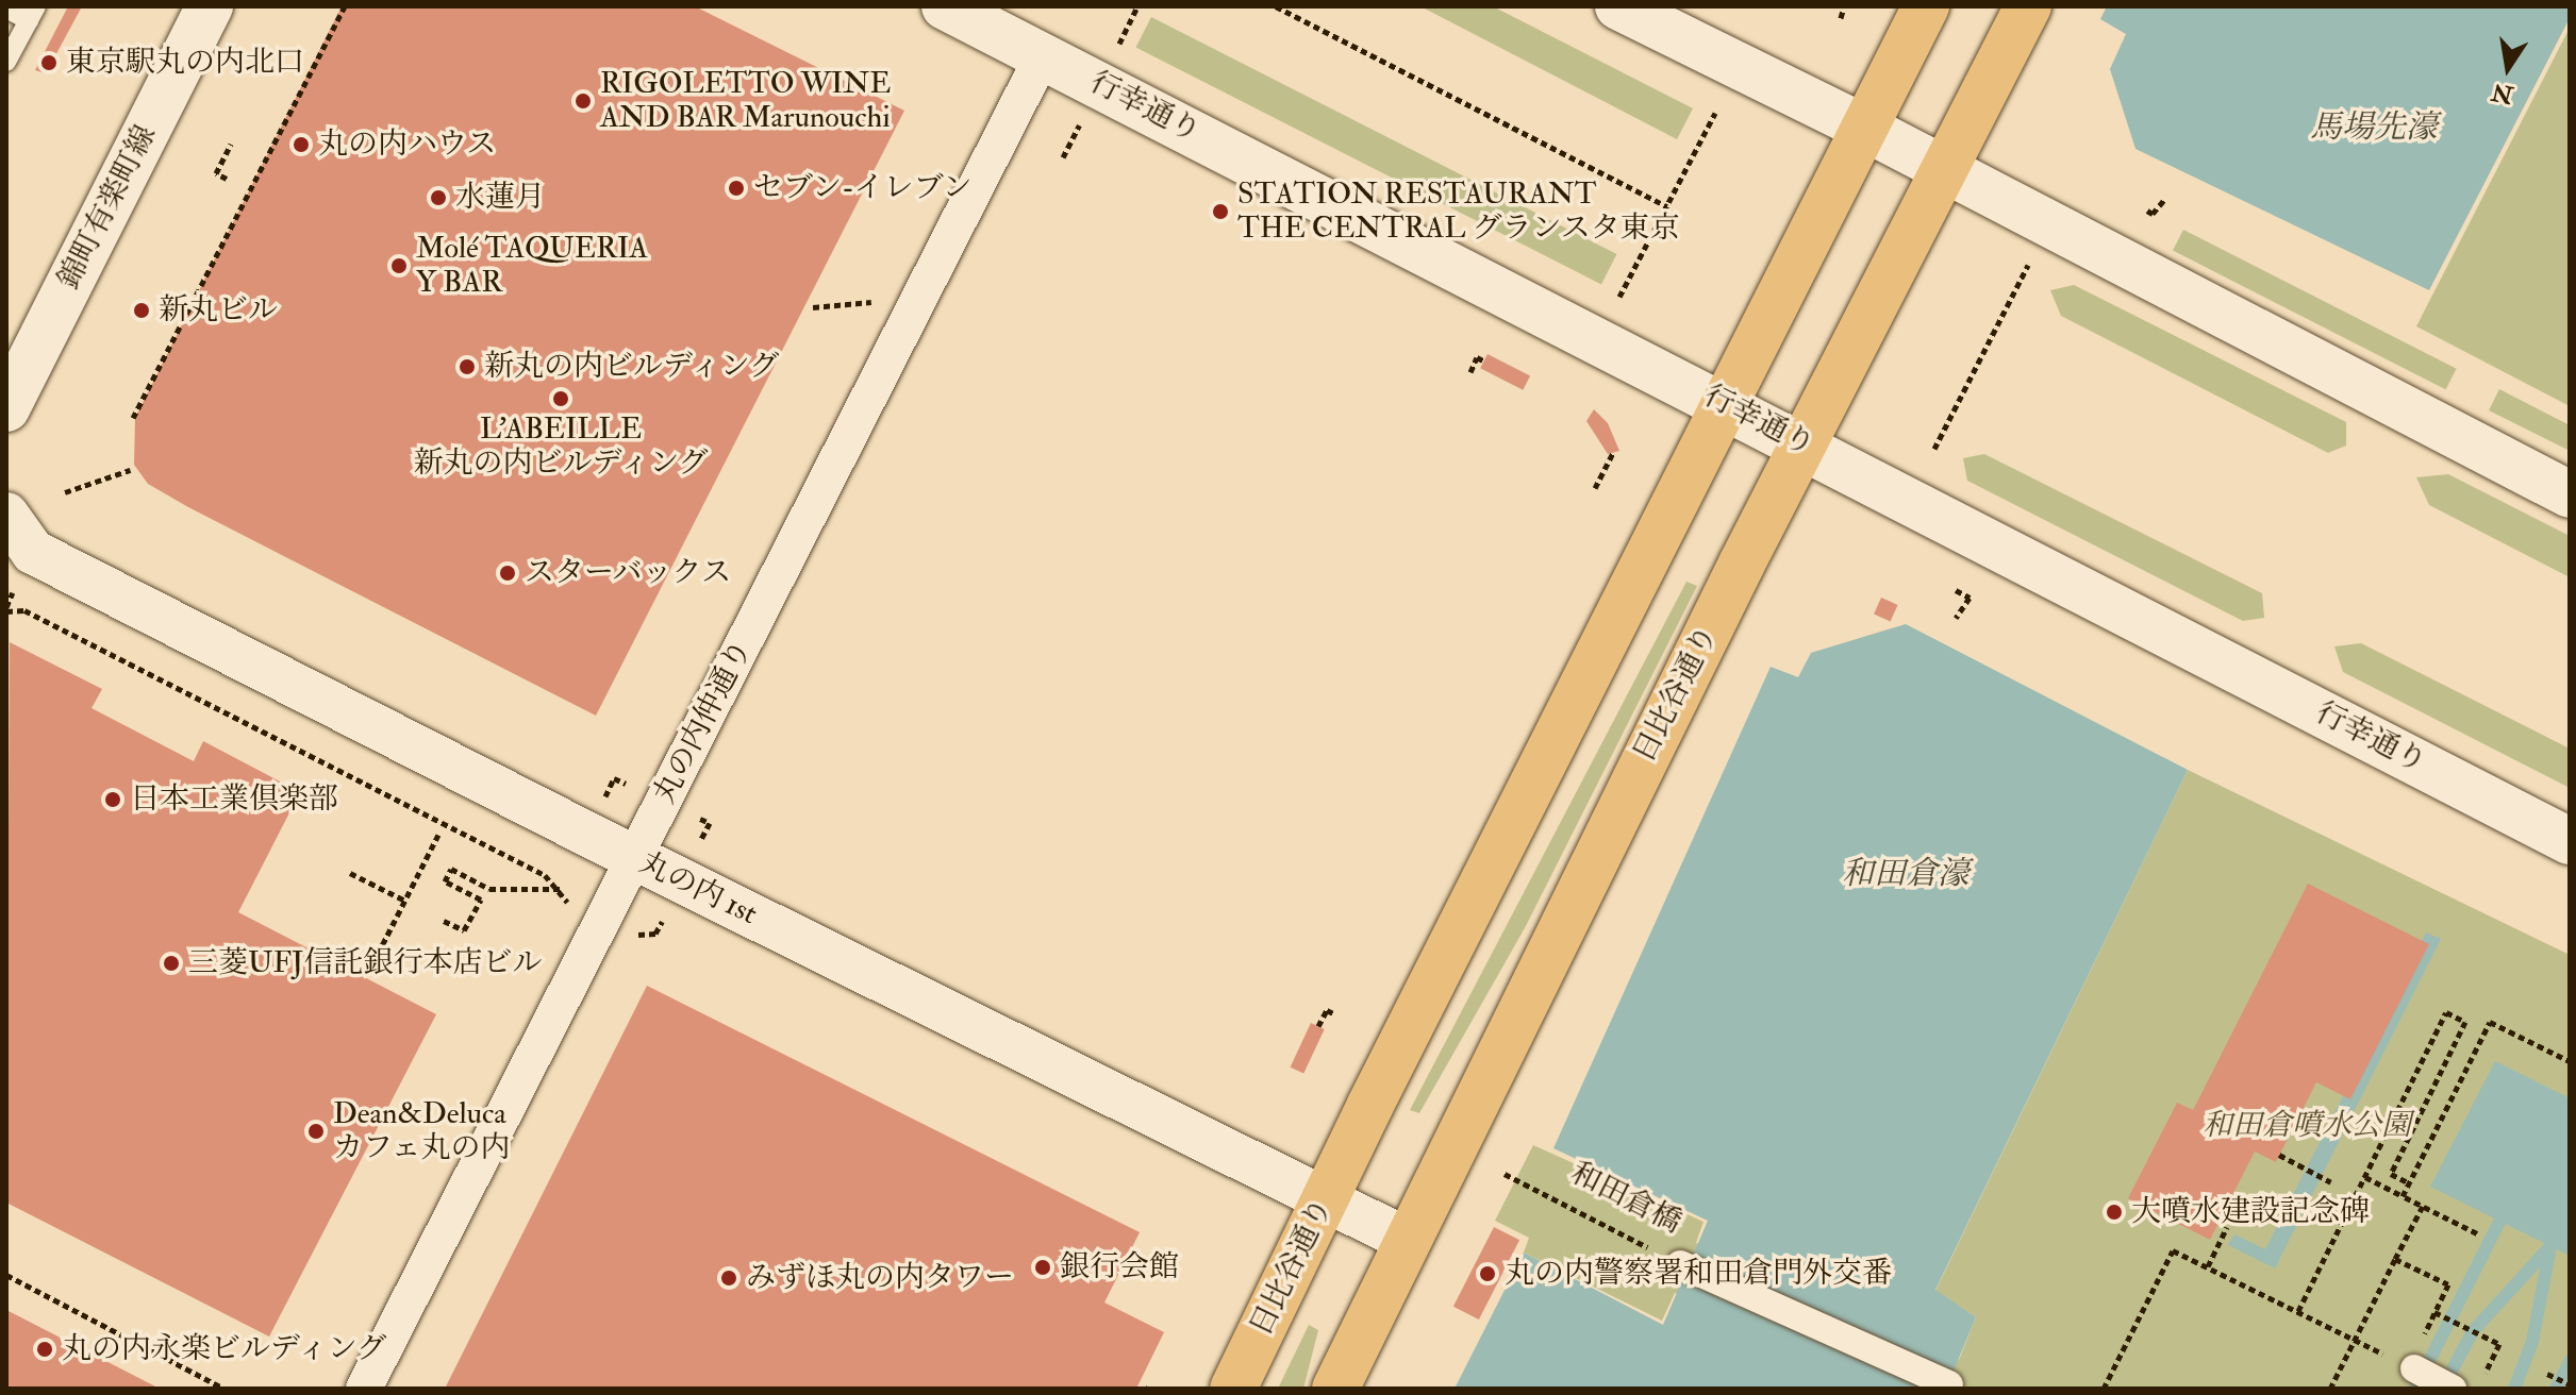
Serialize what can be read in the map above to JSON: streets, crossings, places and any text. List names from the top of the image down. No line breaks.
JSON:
{"streets":{"highway":["日比谷通り"],"main road":["行幸通り","錦町有楽町線"],"street":["丸の内仲通り","丸の内 1st","和田倉橋"]},"crossings":[["行幸通り","日比谷通り"],["行幸通り","丸の内仲通り"],["日比谷通り","丸の内 1st"],["丸の内仲通り","丸の内 1st"]],"water":["馬場先濠","和田倉濠"],"parks":["和田倉噴水公園"],"places":["東京駅丸の内北口","RIGOLETTO WINE AND BAR Marunouchi","丸の内ハウス","セブン-イレブン","水蓮月","STATION RESTAURANT THE CENTRAL グランスタ東京","Molé TAQUERIA Y BAR","新丸ビル","新丸の内ビルディング","L'ABEILLE 新丸の内ビルディング","スターバックス","日本工業倶楽部","三菱UFJ信託銀行本店ビル","Dean&Deluca カフェ丸の内","大噴水建設記念碑","銀行会館","丸の内警察署和田倉門外交番","みずほ丸の内タワー","丸の内永楽ビルディング"],"north":"bottom"}
